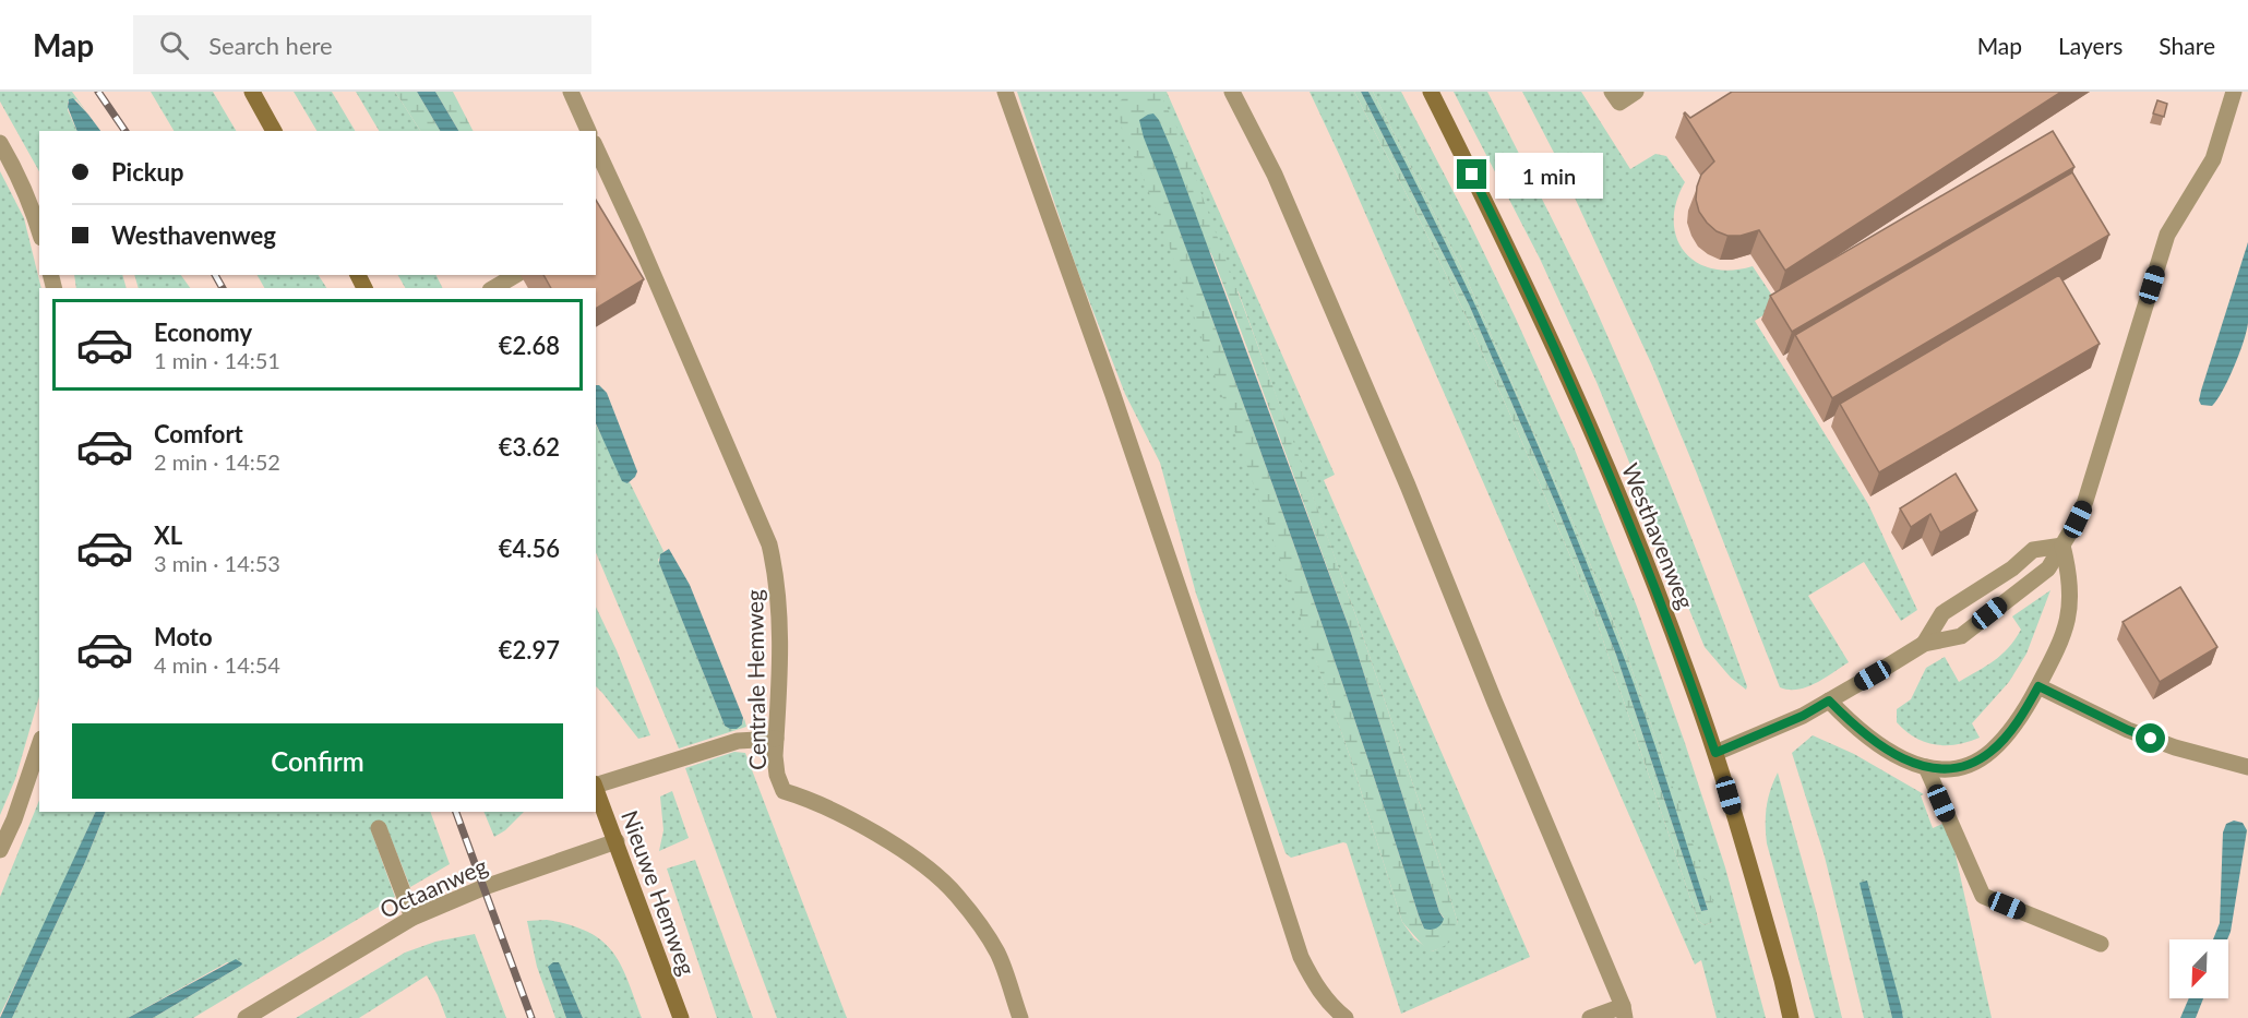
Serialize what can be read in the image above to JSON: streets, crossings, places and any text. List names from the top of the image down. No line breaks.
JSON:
{"streets":{"street":["Westhavenweg","Centrale Hemweg","Octaanweg","Nieuwe Hemweg"]},"crossings":[["Octaanweg","Nieuwe Hemweg"]],"north":"bottom left","page":{"header":"Map","search":"Search here","nav":["Map","Layers","Share"],"banner":["Pickup","Westhavenweg"],"bubble":"1 min","list":[{"name":"Economy","note":"1 min · 14:51","value":"€2.68"},{"name":"Comfort","note":"2 min · 14:52","value":"€3.62"},{"name":"XL","note":"3 min · 14:53","value":"€4.56"},{"name":"Moto","note":"4 min · 14:54","value":"€2.97"}],"buttons":"Confirm"}}
